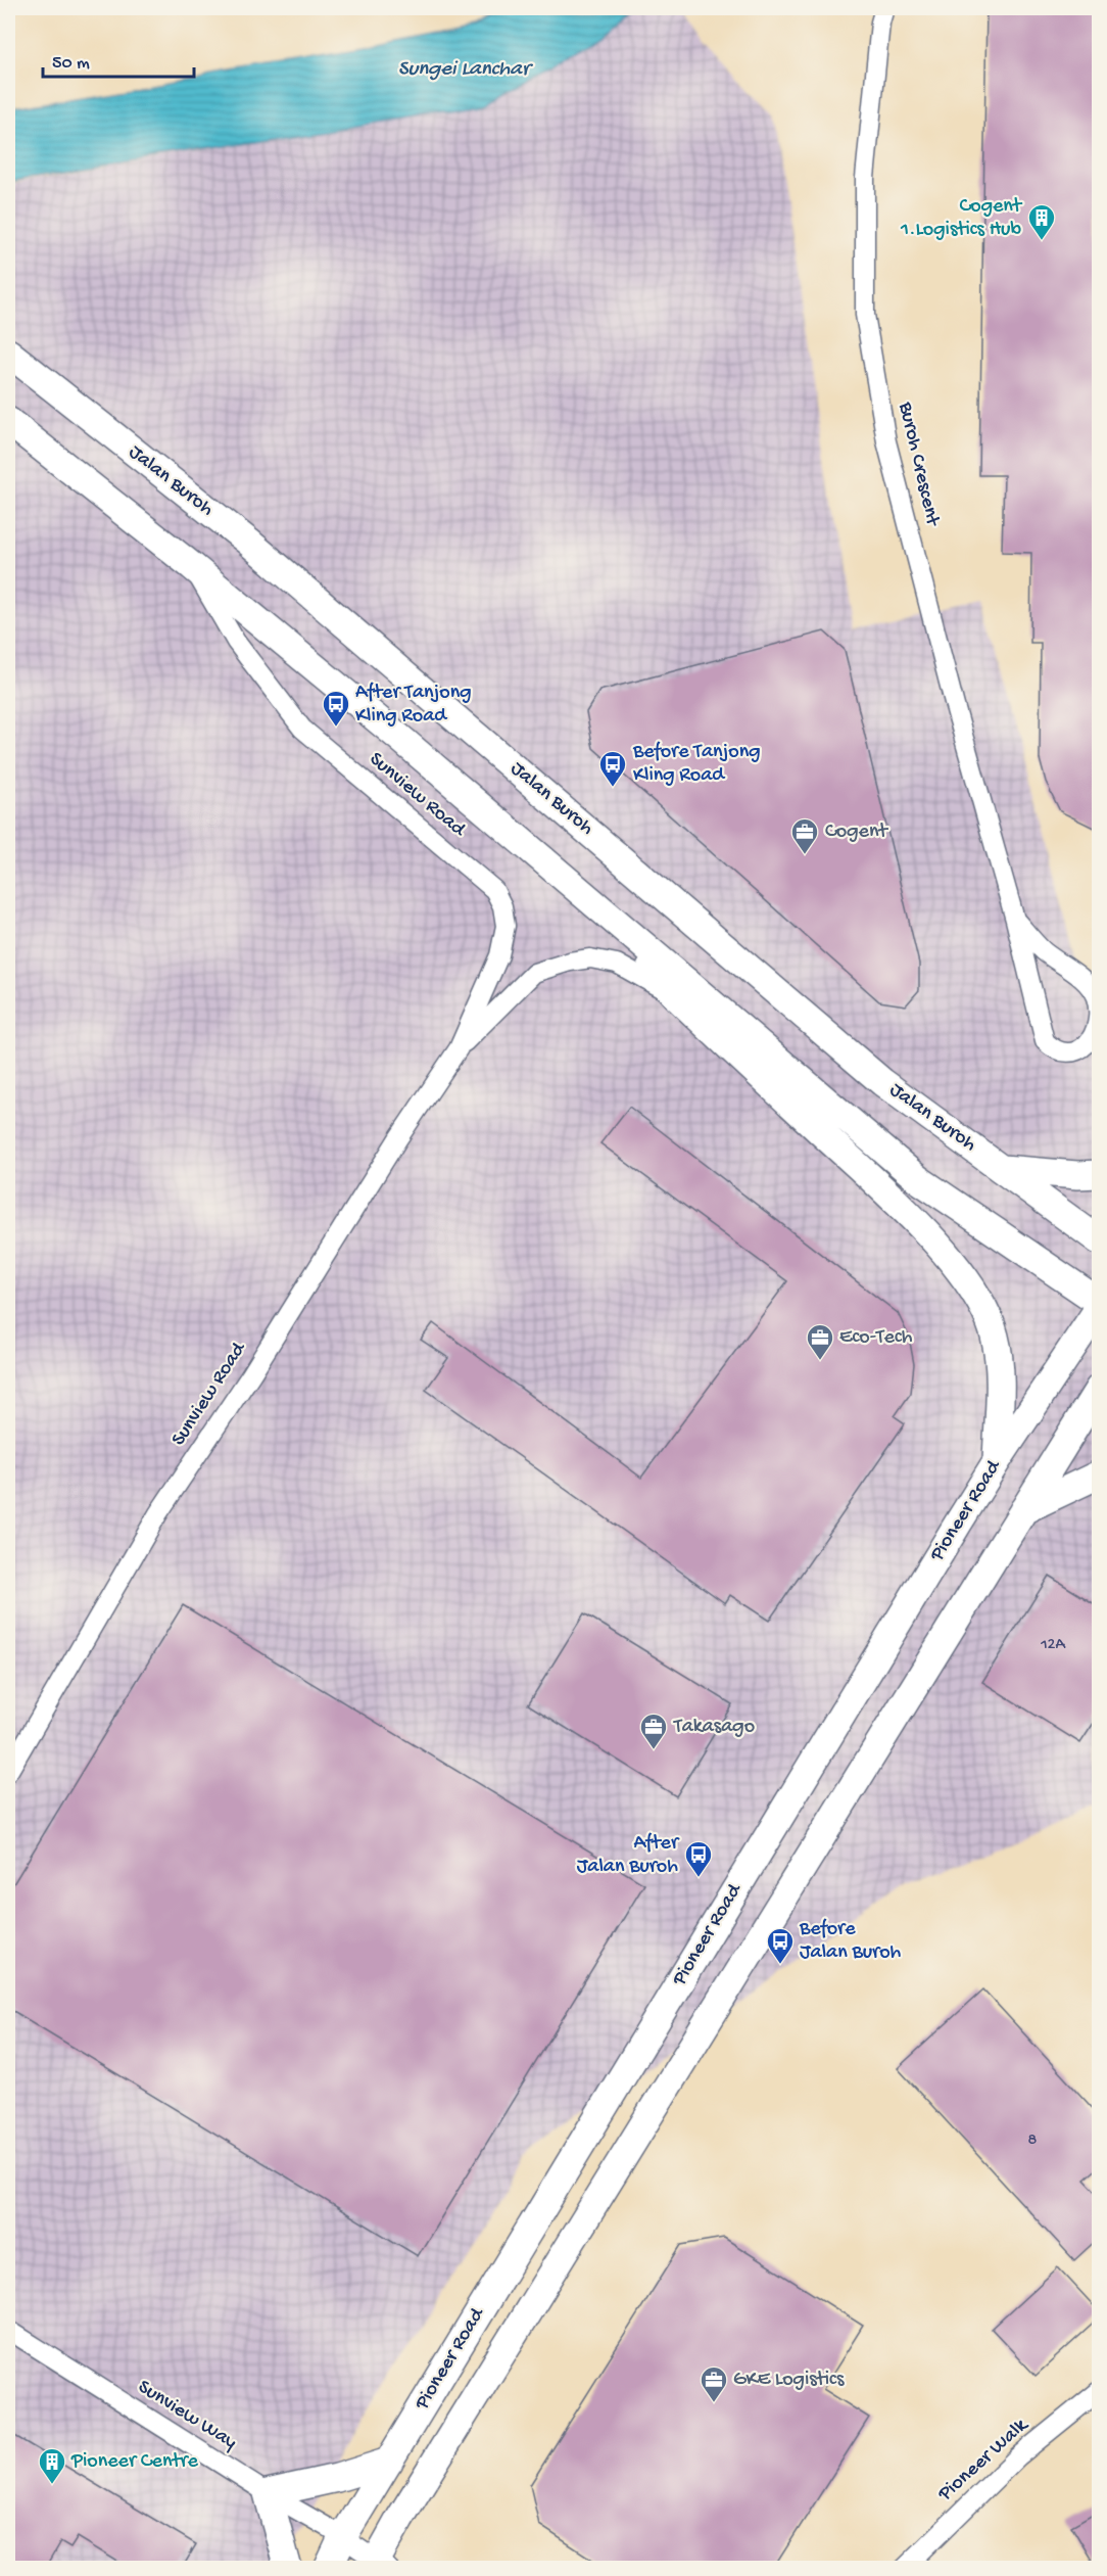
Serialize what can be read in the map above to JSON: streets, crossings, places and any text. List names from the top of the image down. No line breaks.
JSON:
{"streets":{"main road":["Jalan Buroh","Pioneer Road"],"street":["Buroh Crescent","Sunview Road","Sunview Way","Pioneer Walk"]},"crossings":[["Pioneer Road","Sunview Way"]],"water":["Sungei Lanchar"],"places":{"building":["Cogent 1.Logistics Hub","Pioneer Centre"],"bus stop":["After Tanjong Kling Road","Before Tanjong Kling Road","After Jalan Buroh","Before Jalan Buroh"],"office":["Cogent","Eco-Tech","Takasago","GKE Logistics"]},"house_numbers":["12A","8"],"scale_bar":"50 m"}
